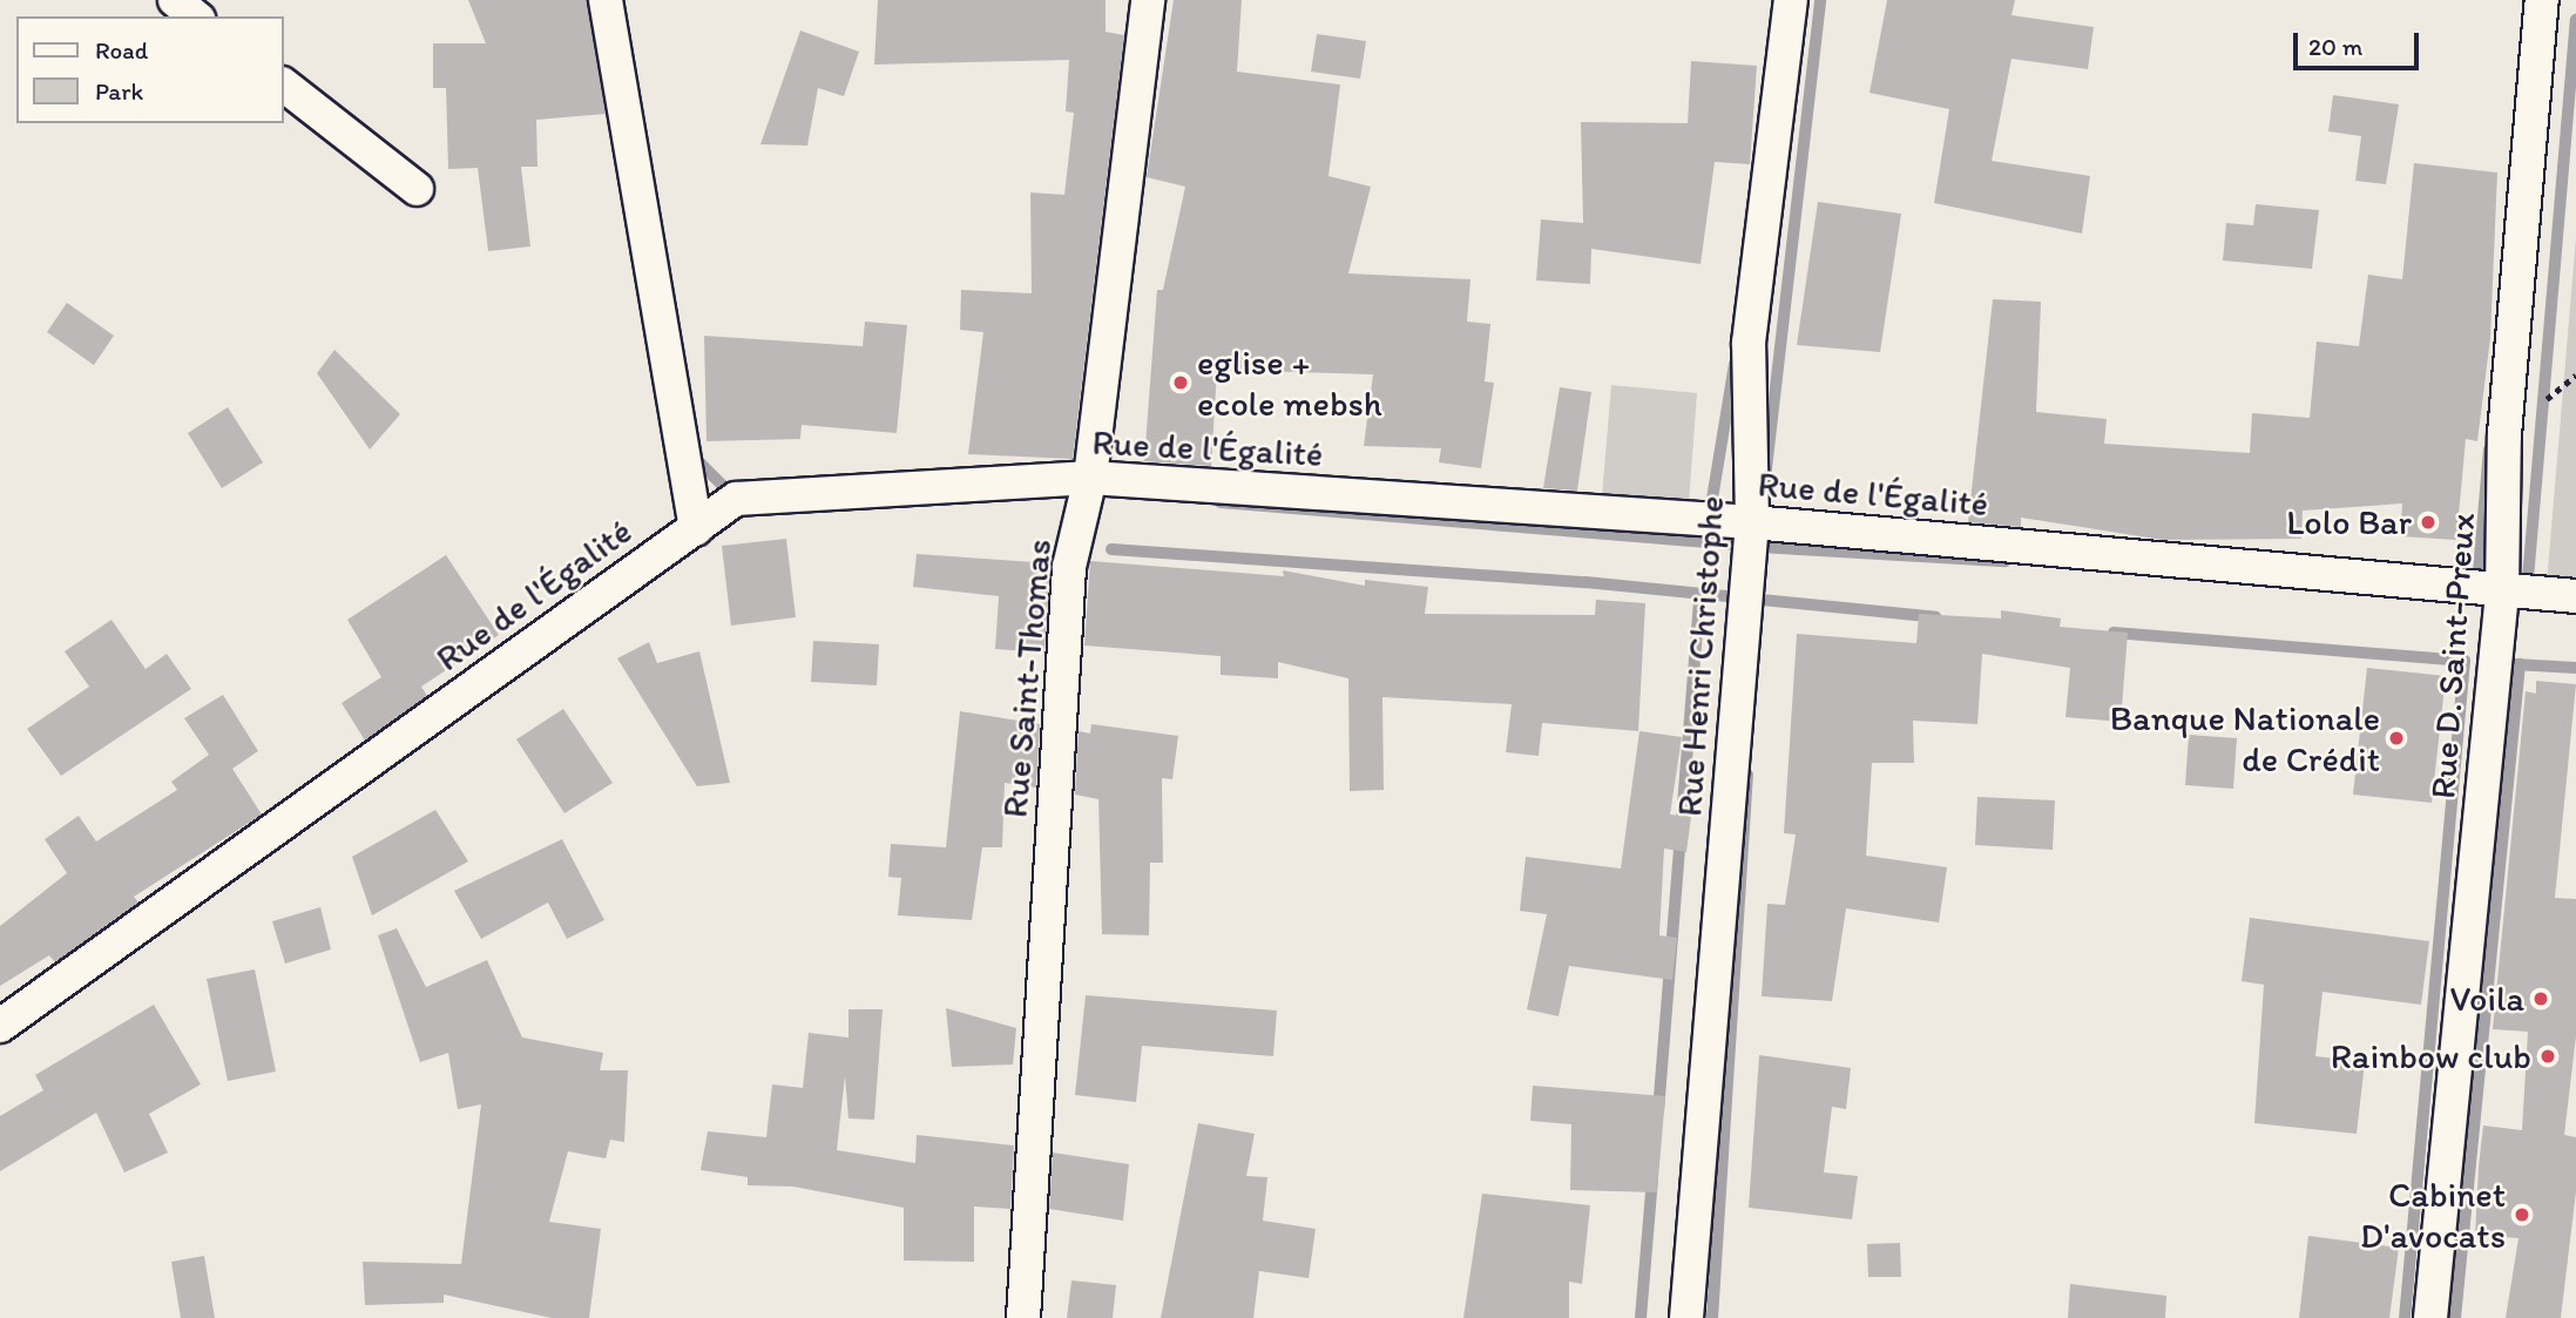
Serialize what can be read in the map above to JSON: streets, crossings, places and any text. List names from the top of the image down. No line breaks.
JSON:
{"streets":{"street":["Rue de l'Égalité","Rue Henri Christophe","Rue D. Saint-Preux","Rue Saint-Thomas"]},"crossings":[["Rue de l'Égalité","Rue Henri Christophe"],["Rue de l'Égalité","Rue D. Saint-Preux"],["Rue de l'Égalité","Rue Saint-Thomas"]],"places":["eglise + ecole mebsh","Lolo Bar","Banque Nationale de Crédit","Voila","Rainbow club","Cabinet D'avocats"],"legend":["Road","Park"],"scale_bar":"20 m"}
